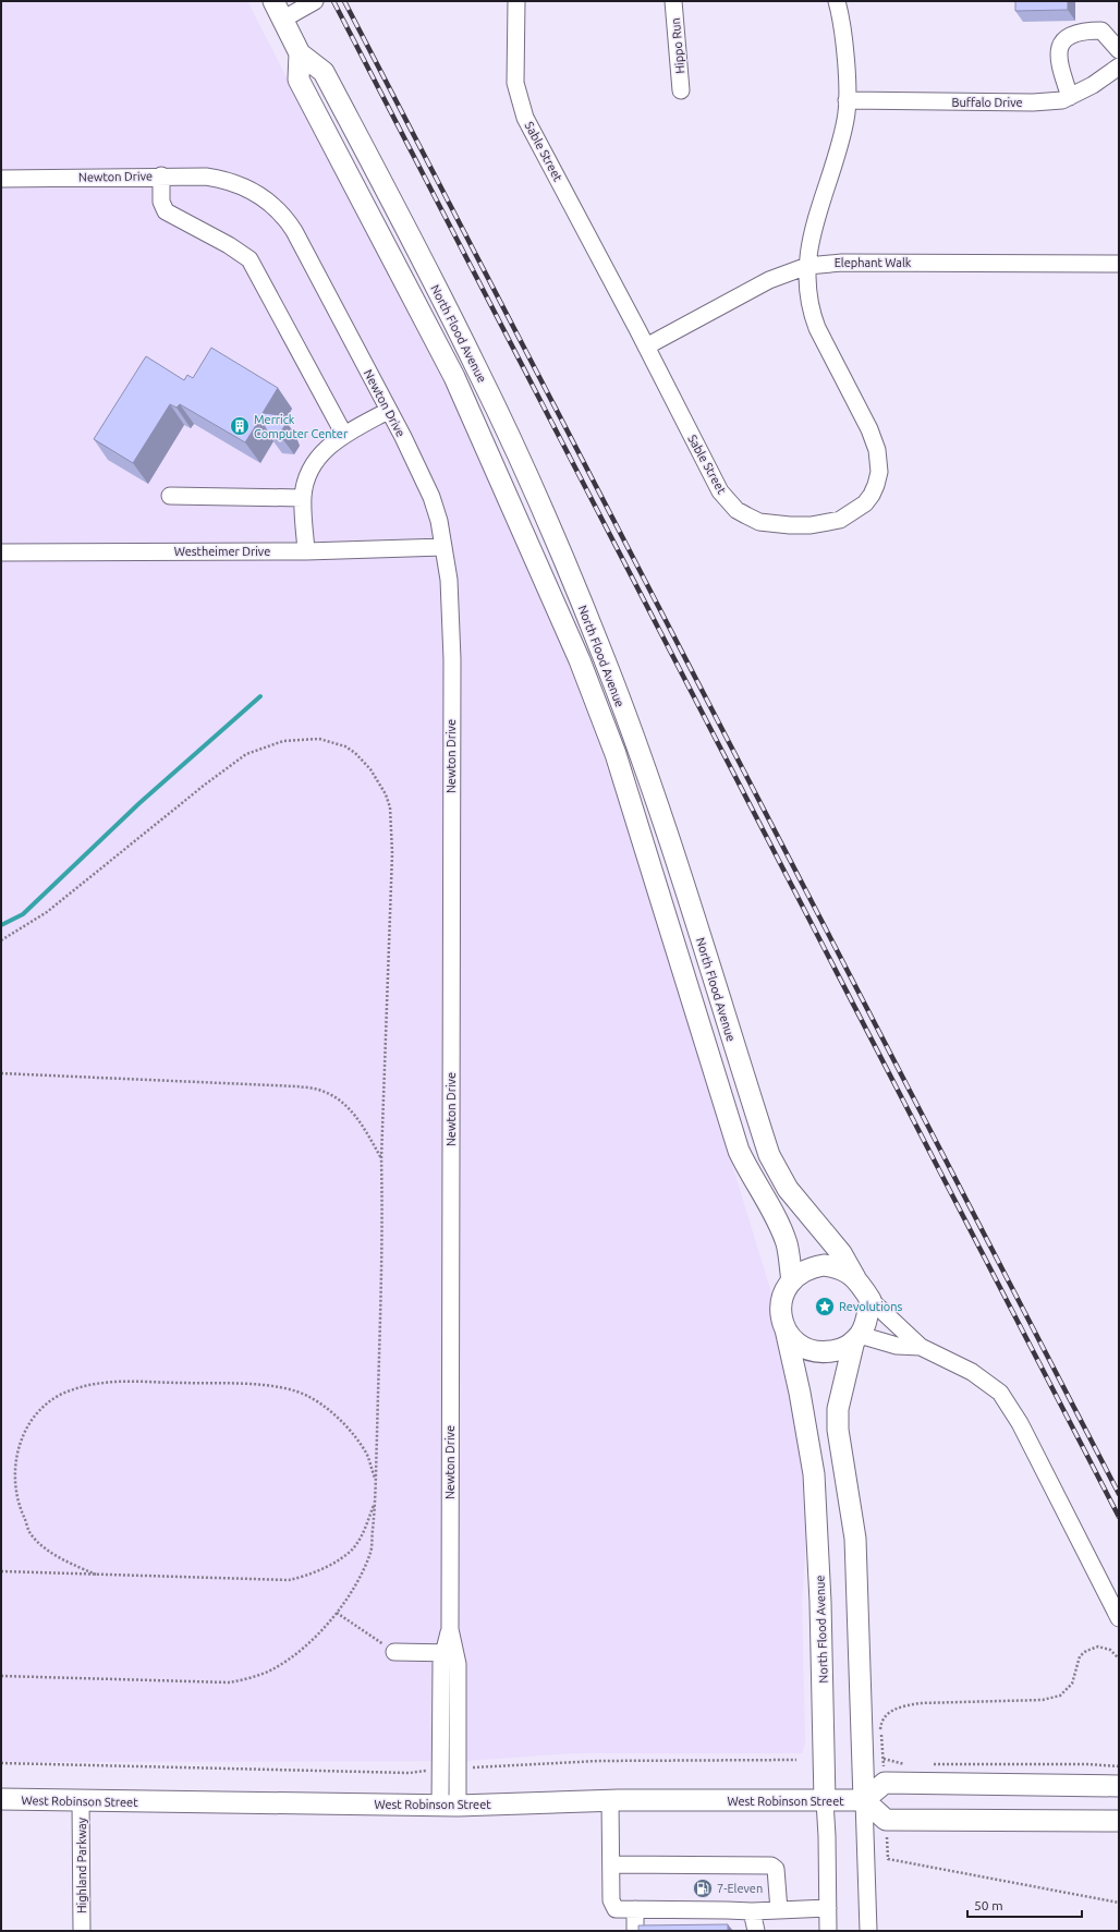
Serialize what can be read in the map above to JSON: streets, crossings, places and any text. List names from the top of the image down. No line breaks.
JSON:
{"streets":{"main road":["North Flood Avenue","West Robinson Street"],"street":["Hippo Run","Buffalo Drive","Sable Street","Newton Drive","Elephant Walk","Westheimer Drive","Highland Parkway"]},"crossings":[["Buffalo Drive","Sable Street"],["Sable Street","Elephant Walk"],["Newton Drive","Westheimer Drive"],["Newton Drive","West Robinson Street"],["North Flood Avenue","West Robinson Street"],["West Robinson Street","Highland Parkway"]],"places":{"building":["Merrick Computer Center"],"place":["Revolutions"],"fuel station":["7-Eleven"]},"scale_bar":"50 m"}
